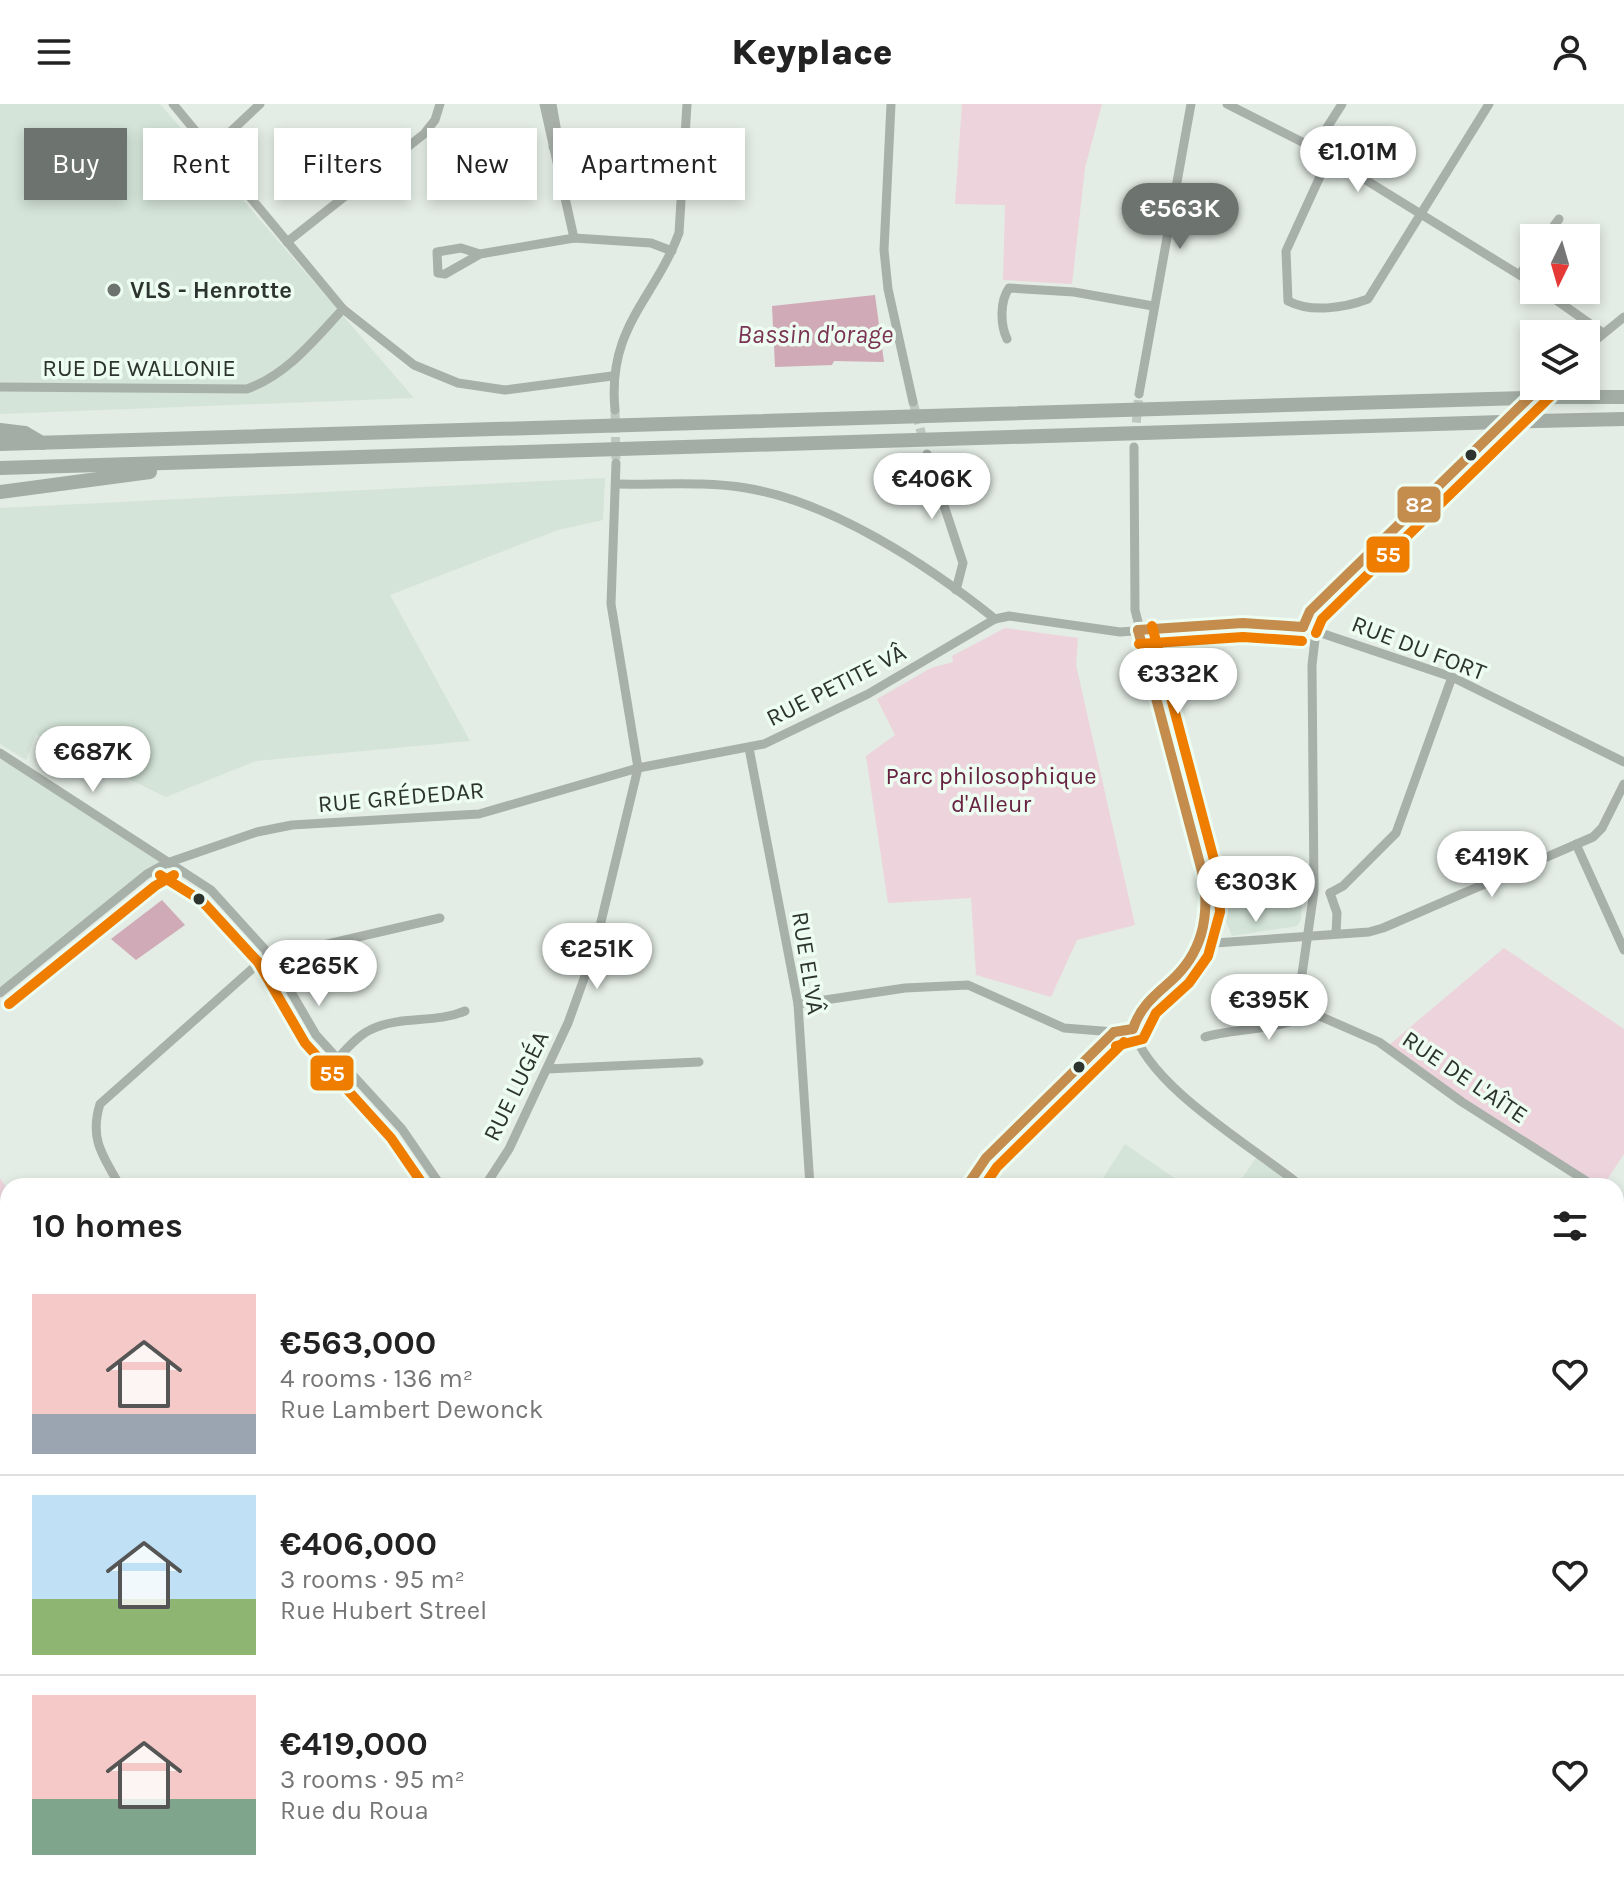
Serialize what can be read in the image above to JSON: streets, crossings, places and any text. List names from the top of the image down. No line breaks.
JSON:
{"streets":{"street":["RUE DE WALLONIE","RUE DU FORT","RUE PETITE VÂ","RUE GRÉDEDAR","RUE EL'VÂ","RUE DE L'AÎTE","RUE LUGÉA"]},"crossings":[["RUE DU FORT","RUE PETITE VÂ"],["RUE PETITE VÂ","RUE GRÉDEDAR"],["RUE PETITE VÂ","RUE EL'VÂ"],["RUE PETITE VÂ","RUE LUGÉA"],["RUE GRÉDEDAR","RUE LUGÉA"]],"water":["Bassin d'orage"],"parks":["Parc philosophique d'Alleur"],"places":["VLS - Henrotte"],"lines":["transit line 82","transit line 55"],"north":"bottom","page":{"header":"Keyplace","price":["€1.01M","€563K","€406K","€332K","€687K","€419K","€303K","€251K","€265K","€395K"],"chip":["Buy","Rent","Filters","New","Apartment"],"heading":"10 homes","list":[{"name":"€563,000","note":"4 rooms · 136 m² · Rue Lambert Dewonck"},{"name":"€406,000","note":"3 rooms · 95 m² · Rue Hubert Streel"},{"name":"€419,000","note":"3 rooms · 95 m² · Rue du Roua"}]}}
